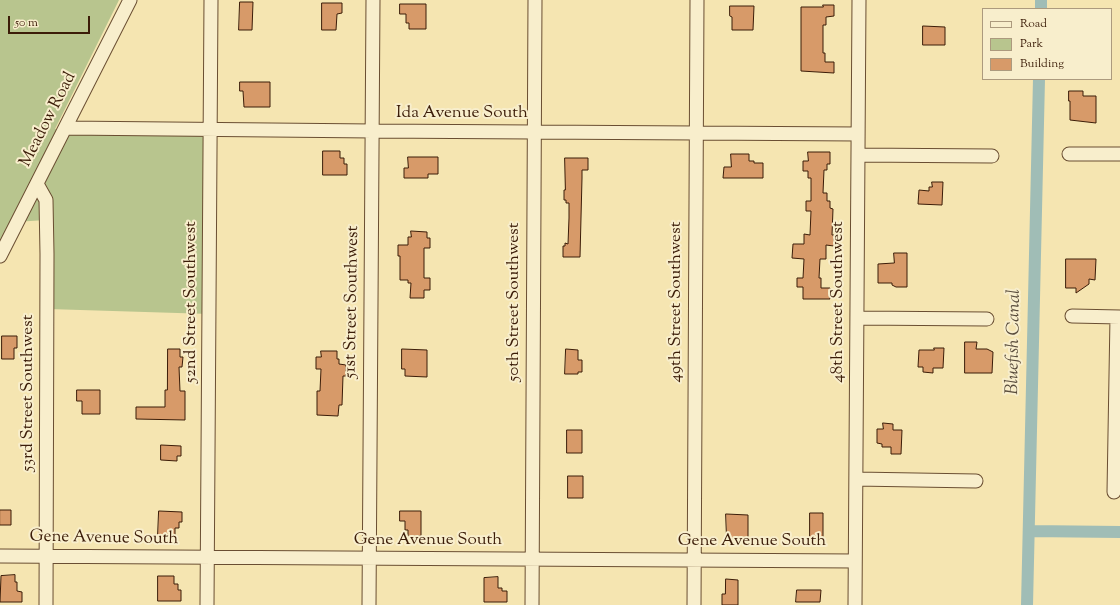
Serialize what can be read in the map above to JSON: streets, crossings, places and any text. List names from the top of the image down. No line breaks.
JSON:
{"streets":{"street":["Ida Avenue South","Meadow Road","52nd Street Southwest","51st Street Southwest","50th Street Southwest","49th Street Southwest","48th Street Southwest","53rd Street Southwest","Gene Avenue South"]},"crossings":[["Ida Avenue South","Meadow Road"],["Ida Avenue South","52nd Street Southwest"],["Ida Avenue South","51st Street Southwest"],["Ida Avenue South","50th Street Southwest"],["Ida Avenue South","49th Street Southwest"],["Ida Avenue South","48th Street Southwest"],["Meadow Road","53rd Street Southwest"],["52nd Street Southwest","Gene Avenue South"],["51st Street Southwest","Gene Avenue South"],["50th Street Southwest","Gene Avenue South"],["49th Street Southwest","Gene Avenue South"],["48th Street Southwest","Gene Avenue South"],["53rd Street Southwest","Gene Avenue South"]],"water":["Bluefish Canal"],"legend":["Road","Park","Building"],"scale_bar":"50 m"}
